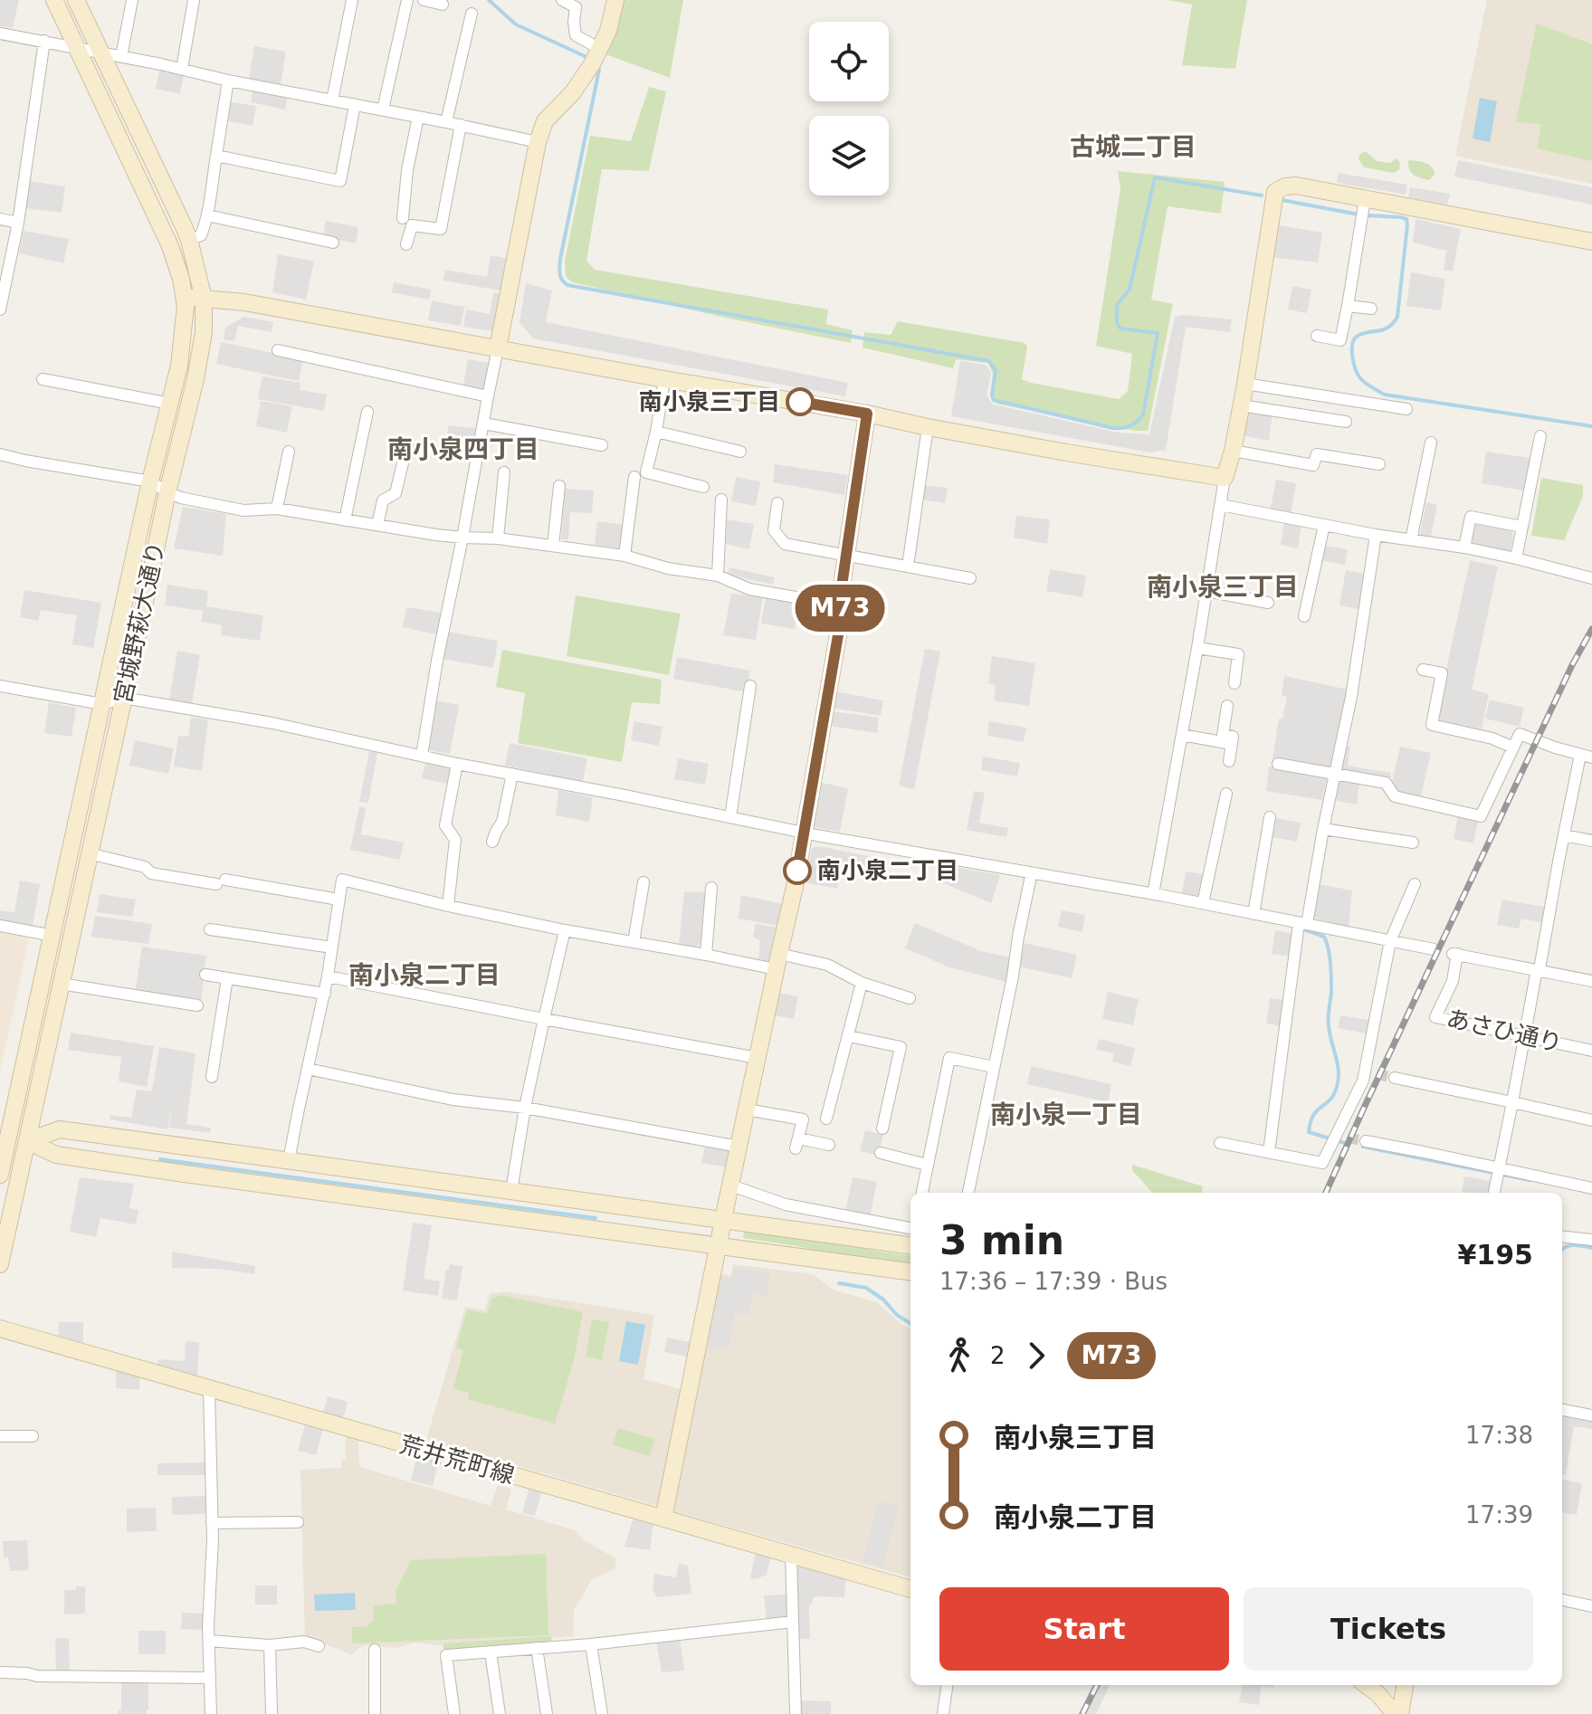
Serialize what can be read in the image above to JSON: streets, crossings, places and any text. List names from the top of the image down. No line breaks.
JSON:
{"streets":{"street":["宮城野萩大通り","あさひ通り","荒井荒町線"]},"districts":["古城二丁目","南小泉四丁目","南小泉三丁目","南小泉二丁目","南小泉一丁目"],"places":["南小泉三丁目","南小泉二丁目"],"lines":["bus line M73"],"page":{"on_map":"M73","heading":["3 min","17:36 – 17:39 · Bus","¥195"],"legs":["2","M73"],"list":[{"name":"南小泉三丁目","value":"17:38"},{"name":"南小泉二丁目","value":"17:39"}],"buttons":["Start","Tickets"]}}
